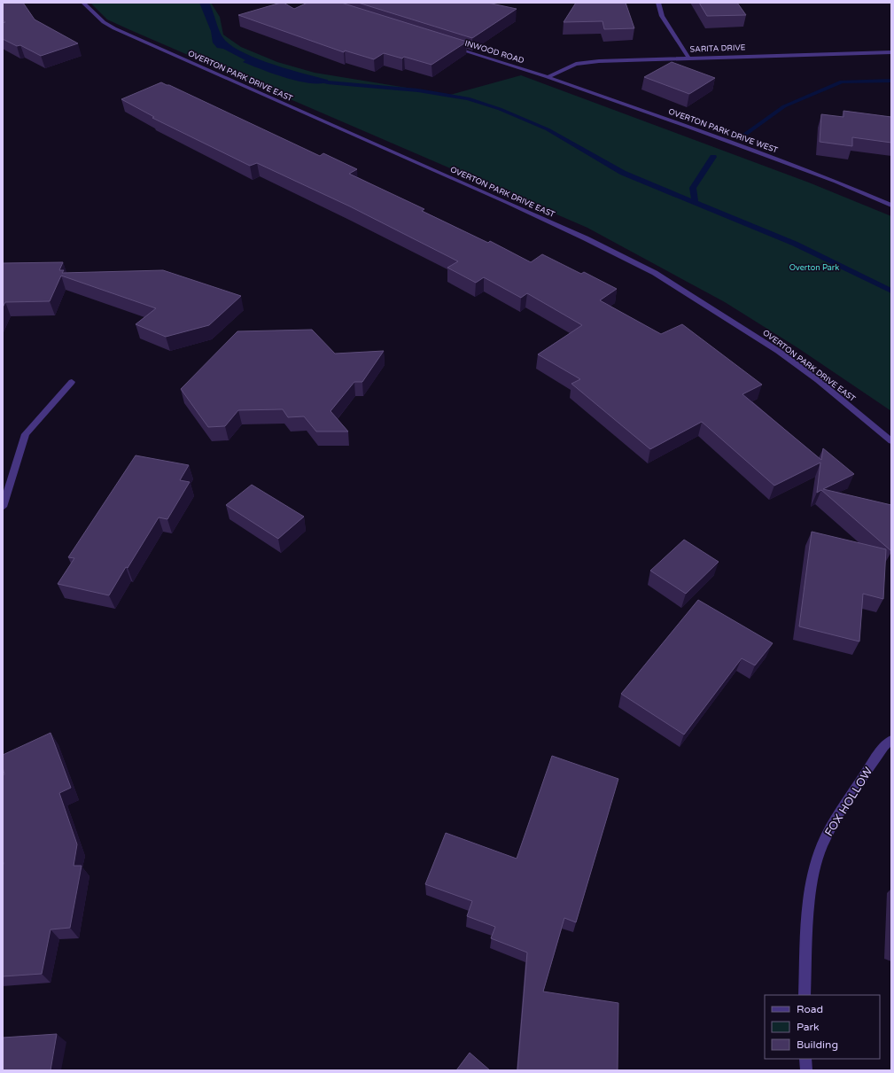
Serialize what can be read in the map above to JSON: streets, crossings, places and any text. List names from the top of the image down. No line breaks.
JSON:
{"streets":{"street":["SARITA DRIVE","INWOOD ROAD","OVERTON PARK DRIVE EAST","OVERTON PARK DRIVE WEST","FOX HOLLOW"]},"crossings":[["SARITA DRIVE","INWOOD ROAD"],["SARITA DRIVE","OVERTON PARK DRIVE WEST"],["INWOOD ROAD","OVERTON PARK DRIVE WEST"]],"parks":["Overton Park"],"legend":["Road","Park","Building"]}
